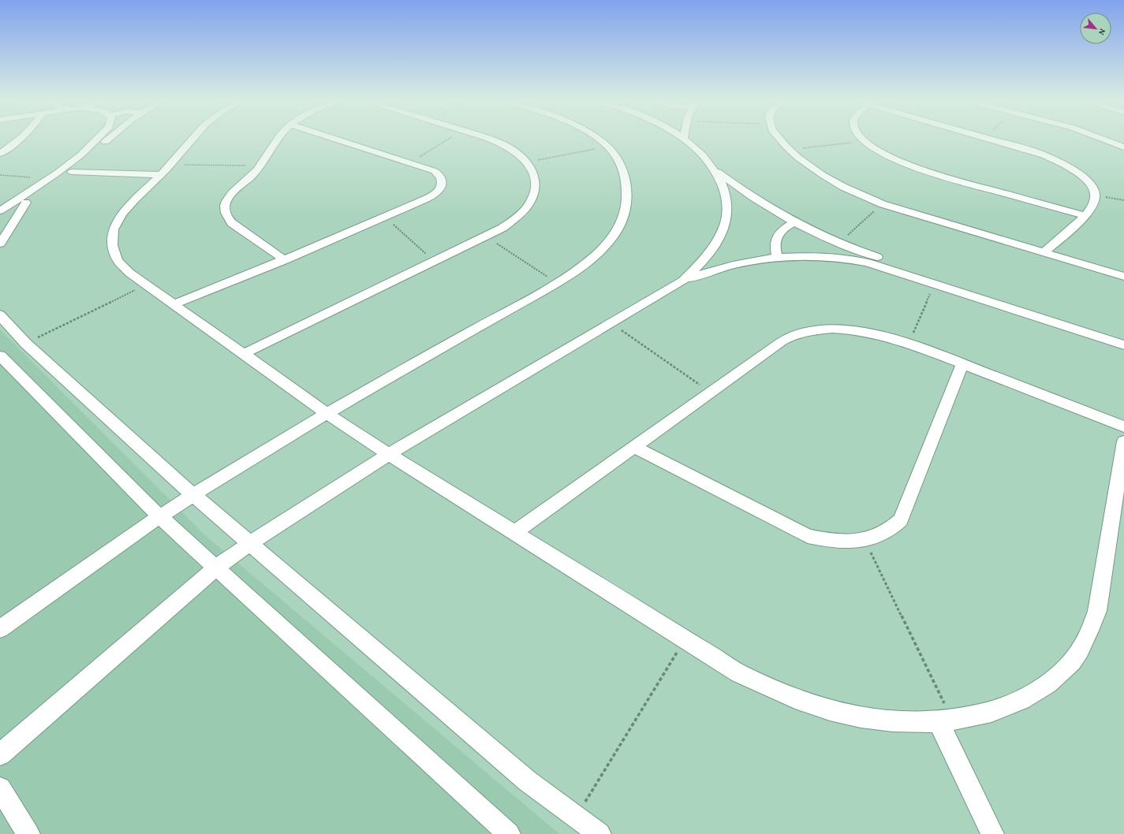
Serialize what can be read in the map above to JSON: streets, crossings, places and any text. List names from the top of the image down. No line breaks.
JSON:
{"north":"bottom right"}
